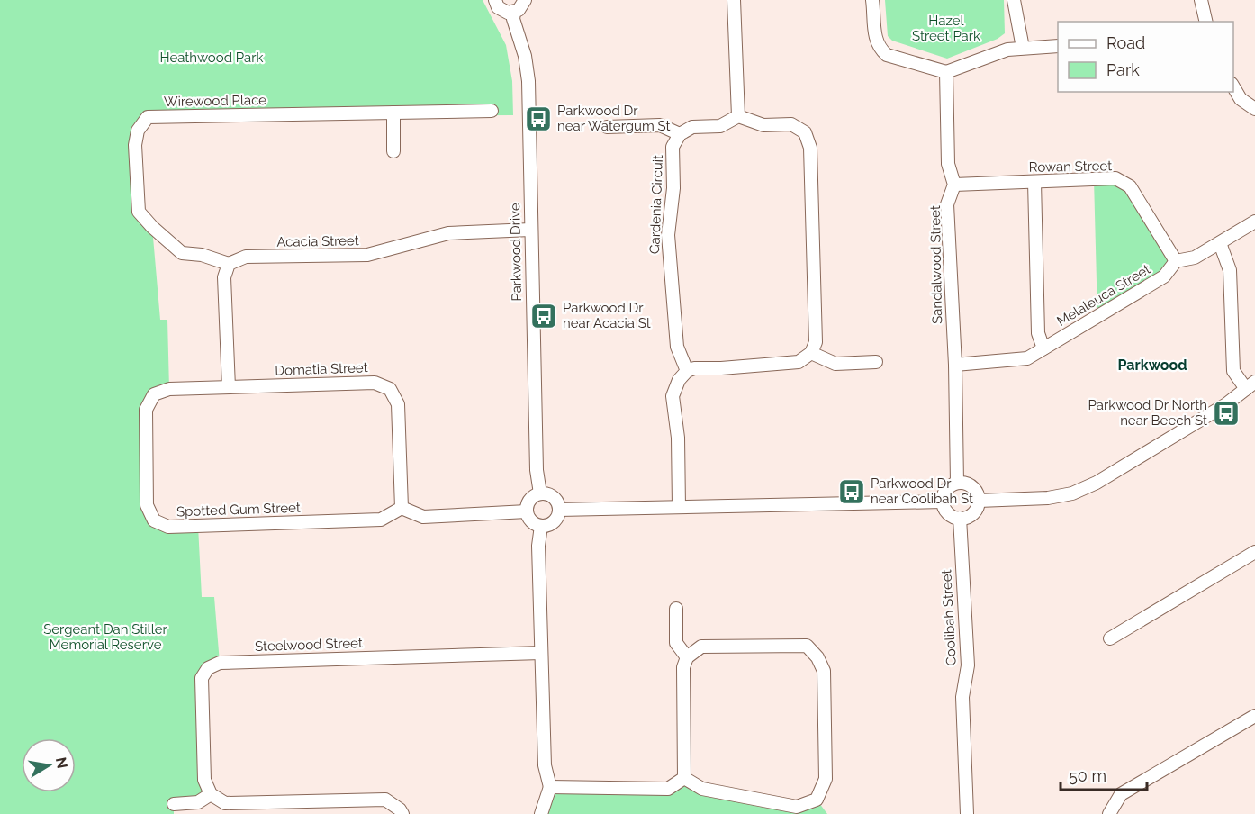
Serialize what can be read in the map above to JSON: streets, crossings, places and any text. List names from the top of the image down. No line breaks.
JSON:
{"streets":{"street":["Wirewood Place","Rowan Street","Gardenia Circuit","Acacia Street","Parkwood Drive","Sandalwood Street","Melaleuca Street","Domatia Street","Spotted Gum Street","Coolibah Street","Steelwood Street"]},"crossings":[["Wirewood Place","Acacia Street"],["Rowan Street","Sandalwood Street"],["Rowan Street","Melaleuca Street"],["Acacia Street","Parkwood Drive"],["Sandalwood Street","Melaleuca Street"],["Sandalwood Street","Coolibah Street"],["Domatia Street","Spotted Gum Street"]],"districts":["Parkwood"],"parks":["Hazel Street Park","Heathwood Park","Sergeant Dan Stiller Memorial Reserve"],"places":{"bus stop":["Parkwood Dr near Watergum St","Parkwood Dr near Acacia St","Parkwood Dr North near Beech St","Parkwood Dr near Coolibah St"]},"legend":["Road","Park"],"scale_bar":"50 m","north":"right"}
